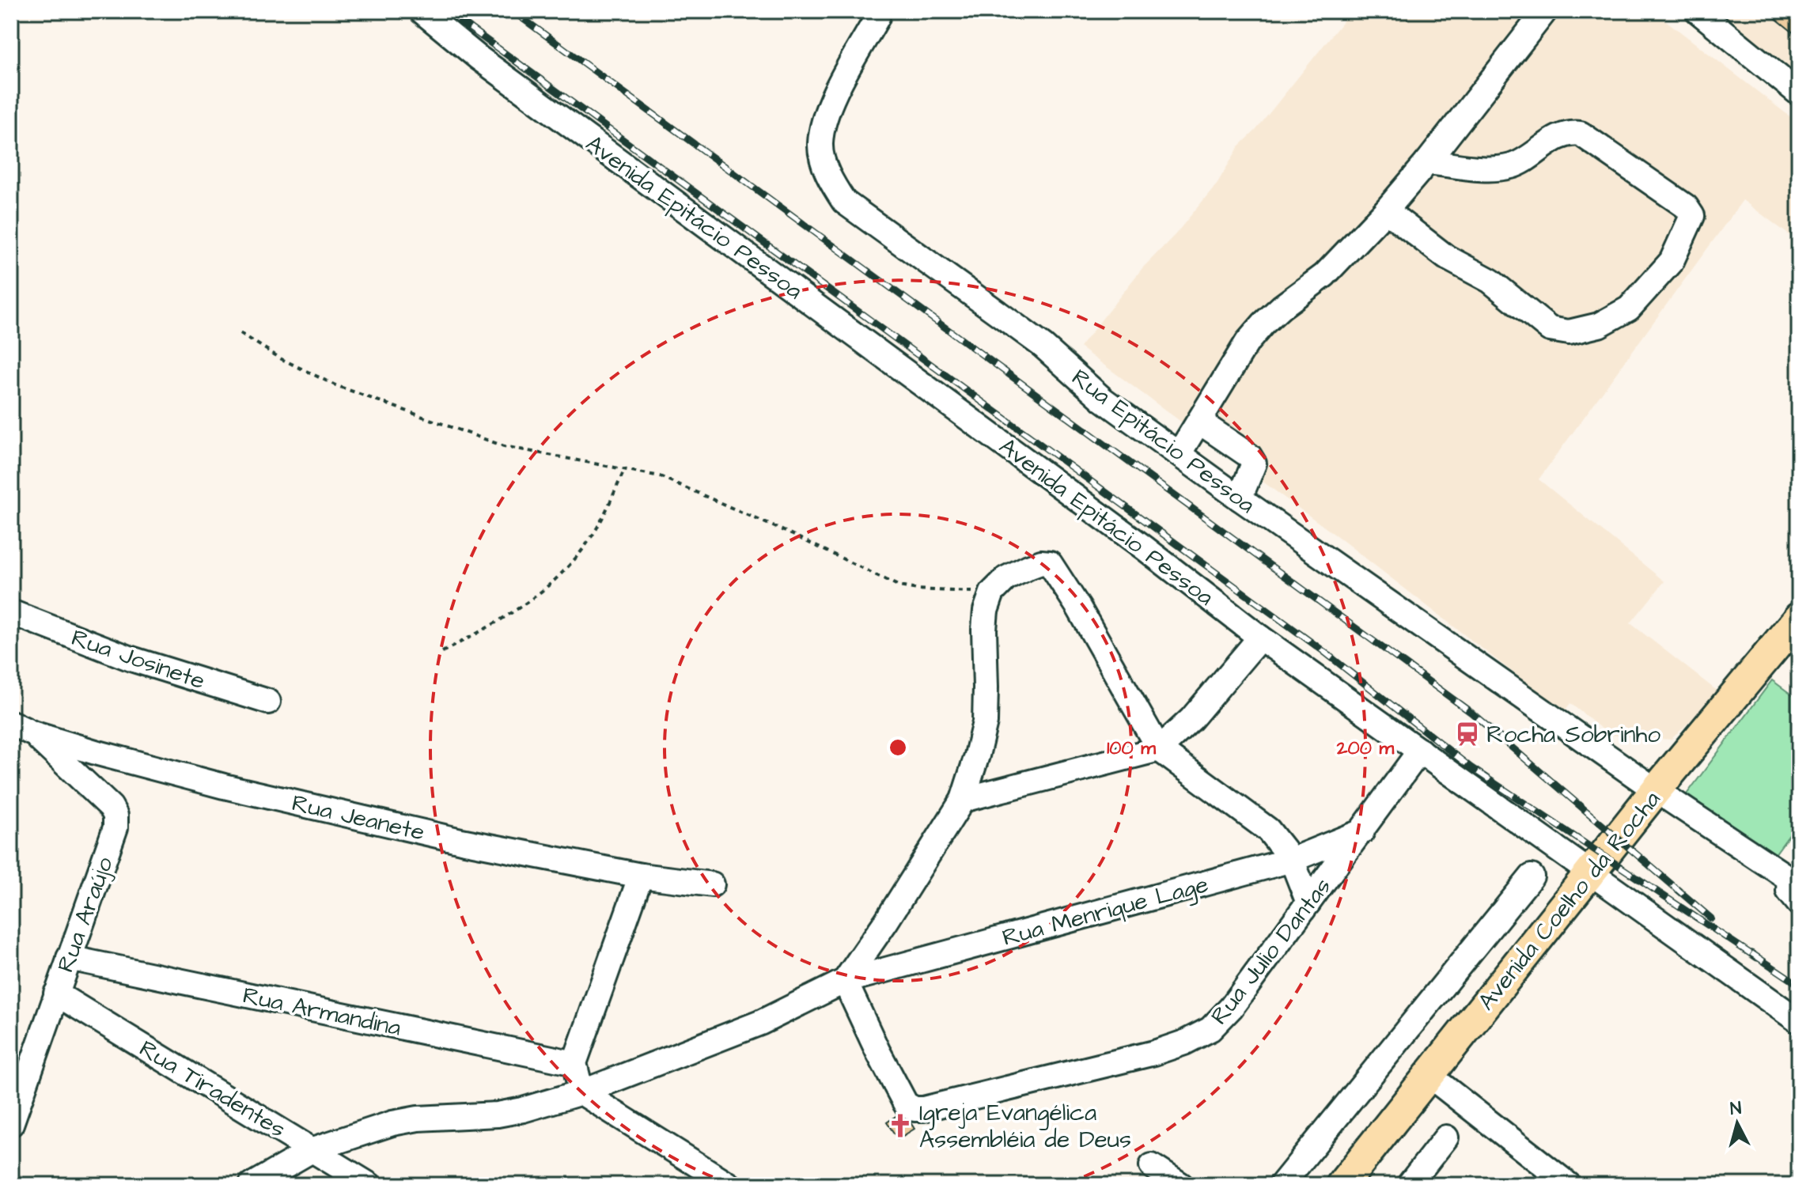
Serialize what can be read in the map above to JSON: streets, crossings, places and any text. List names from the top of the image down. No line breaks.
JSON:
{"streets":{"main road":["Avenida Coelho da Rocha"],"street":["Avenida Epitácio Pessoa","Rua Epitácio Pessoa","Rua Josinete","Rua Jeanete","Rua Menrique Lage","Rua Araújo","Rua Julio Dantas","Rua Armandina","Rua Tiradentes"]},"crossings":[["Avenida Epitácio Pessoa","Avenida Coelho da Rocha"],["Avenida Epitácio Pessoa","Rua Julio Dantas"],["Rua Epitácio Pessoa","Avenida Coelho da Rocha"],["Rua Jeanete","Rua Araújo"],["Rua Menrique Lage","Rua Julio Dantas"],["Rua Menrique Lage","Rua Tiradentes"],["Rua Araújo","Rua Armandina"],["Rua Araújo","Rua Tiradentes"]],"places":{"station":["Rocha Sobrinho"],"church":["Igreja Evangélica Assembléia de Deus"]},"north":"top","rings":["100 m","200 m"]}
